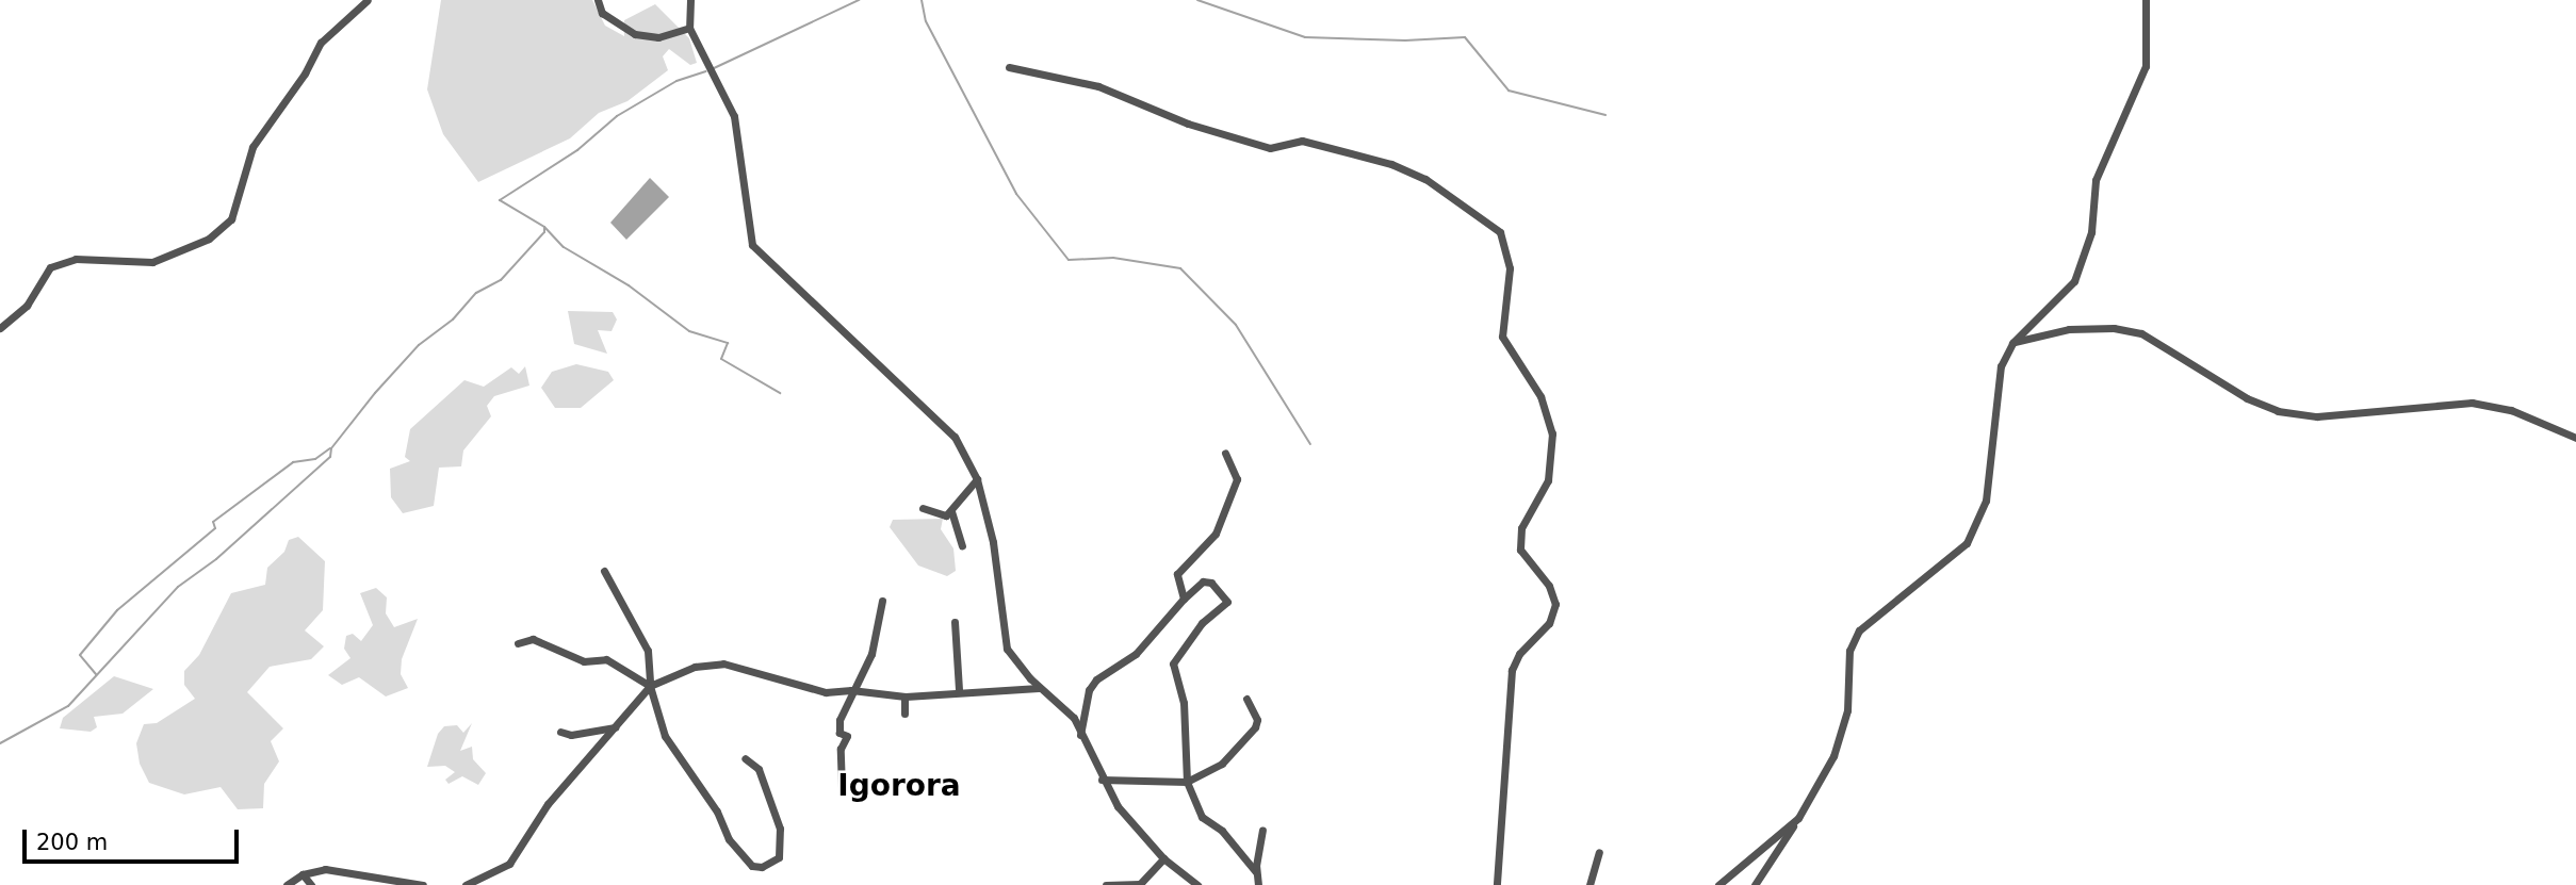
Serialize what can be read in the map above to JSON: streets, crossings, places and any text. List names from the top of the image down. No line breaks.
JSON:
{"districts":["Igorora"],"scale_bar":"200 m"}
